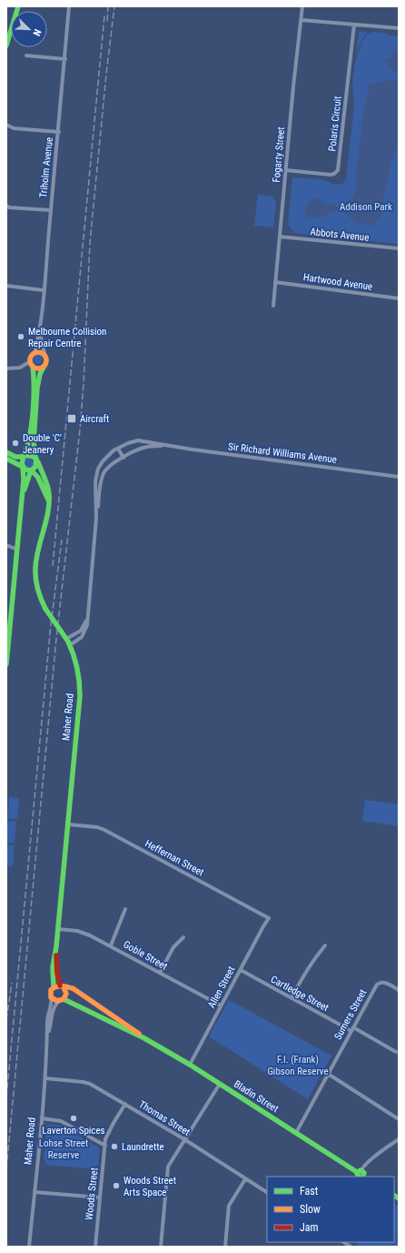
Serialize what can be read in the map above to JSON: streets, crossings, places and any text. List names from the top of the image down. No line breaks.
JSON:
{"streets":{"main road":["Maher Road","Bladin Street"],"street":["Polaris Circuit","Fogarty Street","Triholm Avenue","Abbots Avenue","Hartwood Avenue","Sir Richard Williams Avenue","Heffernan Street","Goble Street","Allen Street","Cartledge Street","Sumers Street","Thomas Street","Woods Street"]},"crossings":[["Polaris Circuit","Fogarty Street"],["Fogarty Street","Abbots Avenue"],["Fogarty Street","Hartwood Avenue"],["Sir Richard Williams Avenue","Maher Road"],["Maher Road","Heffernan Street"],["Maher Road","Goble Street"],["Maher Road","Bladin Street"],["Maher Road","Thomas Street"],["Heffernan Street","Allen Street"],["Goble Street","Allen Street"],["Allen Street","Cartledge Street"],["Allen Street","Bladin Street"],["Cartledge Street","Sumers Street"],["Sumers Street","Bladin Street"],["Thomas Street","Woods Street"]],"parks":["Addison Park","F.I. (Frank) Gibson Reserve","Lohse Street Reserve"],"places":{"other":["Melbourne Collision Repair Centre","Double 'C' Jeanery","Laverton Spices","Laundrette","Woods Street Arts Space"],"transit":["Aircraft"]},"legend":["Fast","Slow","Jam"],"north":"bottom right"}
